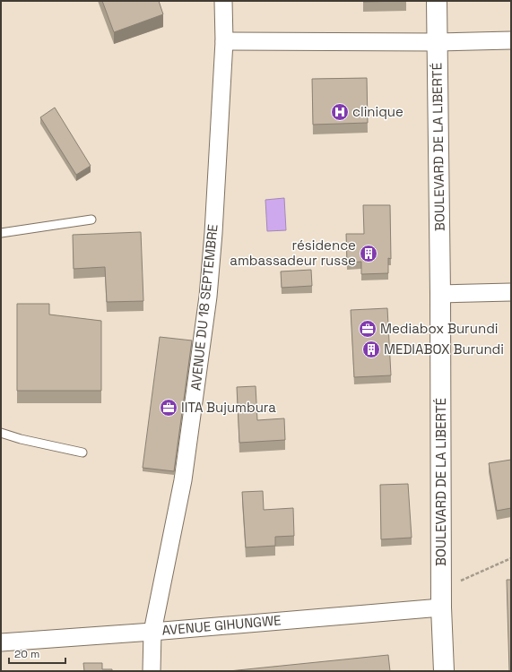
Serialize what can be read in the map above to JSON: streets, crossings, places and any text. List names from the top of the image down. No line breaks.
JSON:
{"streets":{"highway":["BOULEVARD DE LA LIBERTÉ"],"street":["AVENUE DU 18 SEPTEMBRE","AVENUE GIHUNGWE"]},"crossings":[["BOULEVARD DE LA LIBERTÉ","AVENUE GIHUNGWE"],["AVENUE DU 18 SEPTEMBRE","AVENUE GIHUNGWE"]],"places":{"hospital":["clinique"],"building":["résidence ambassadeur russe","MEDIABOX Burundi"],"office":["Mediabox Burundi","IITA Bujumbura"]},"scale_bar":"20 m"}
